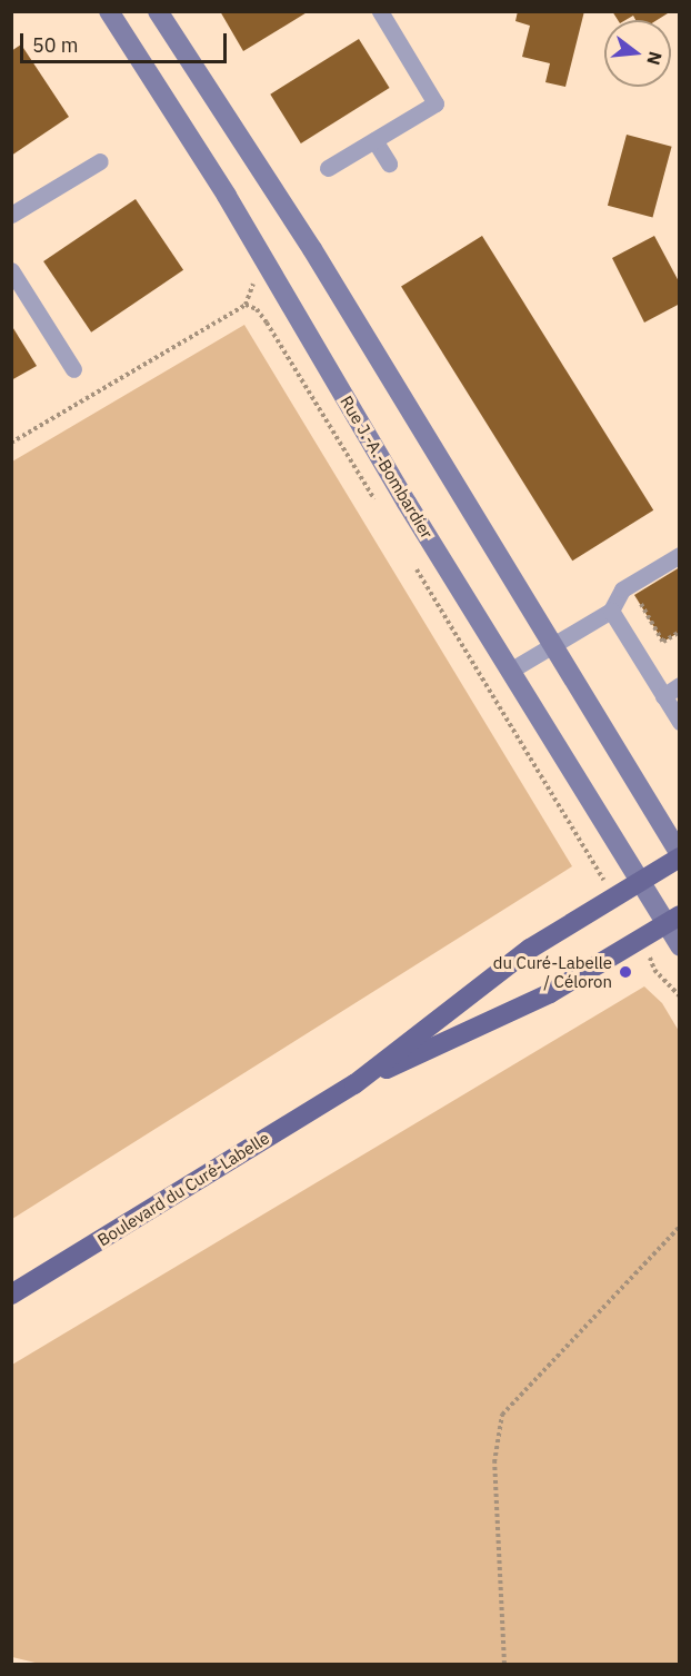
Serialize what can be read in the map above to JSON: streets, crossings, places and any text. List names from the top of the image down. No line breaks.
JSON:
{"streets":{"main road":["Boulevard du Curé-Labelle"],"street":["Rue J.-A.-Bombardier"]},"crossings":[["Rue J.-A.-Bombardier","Boulevard du Curé-Labelle"]],"places":["du Curé-Labelle / Céloron"],"scale_bar":"50 m","north":"right"}
